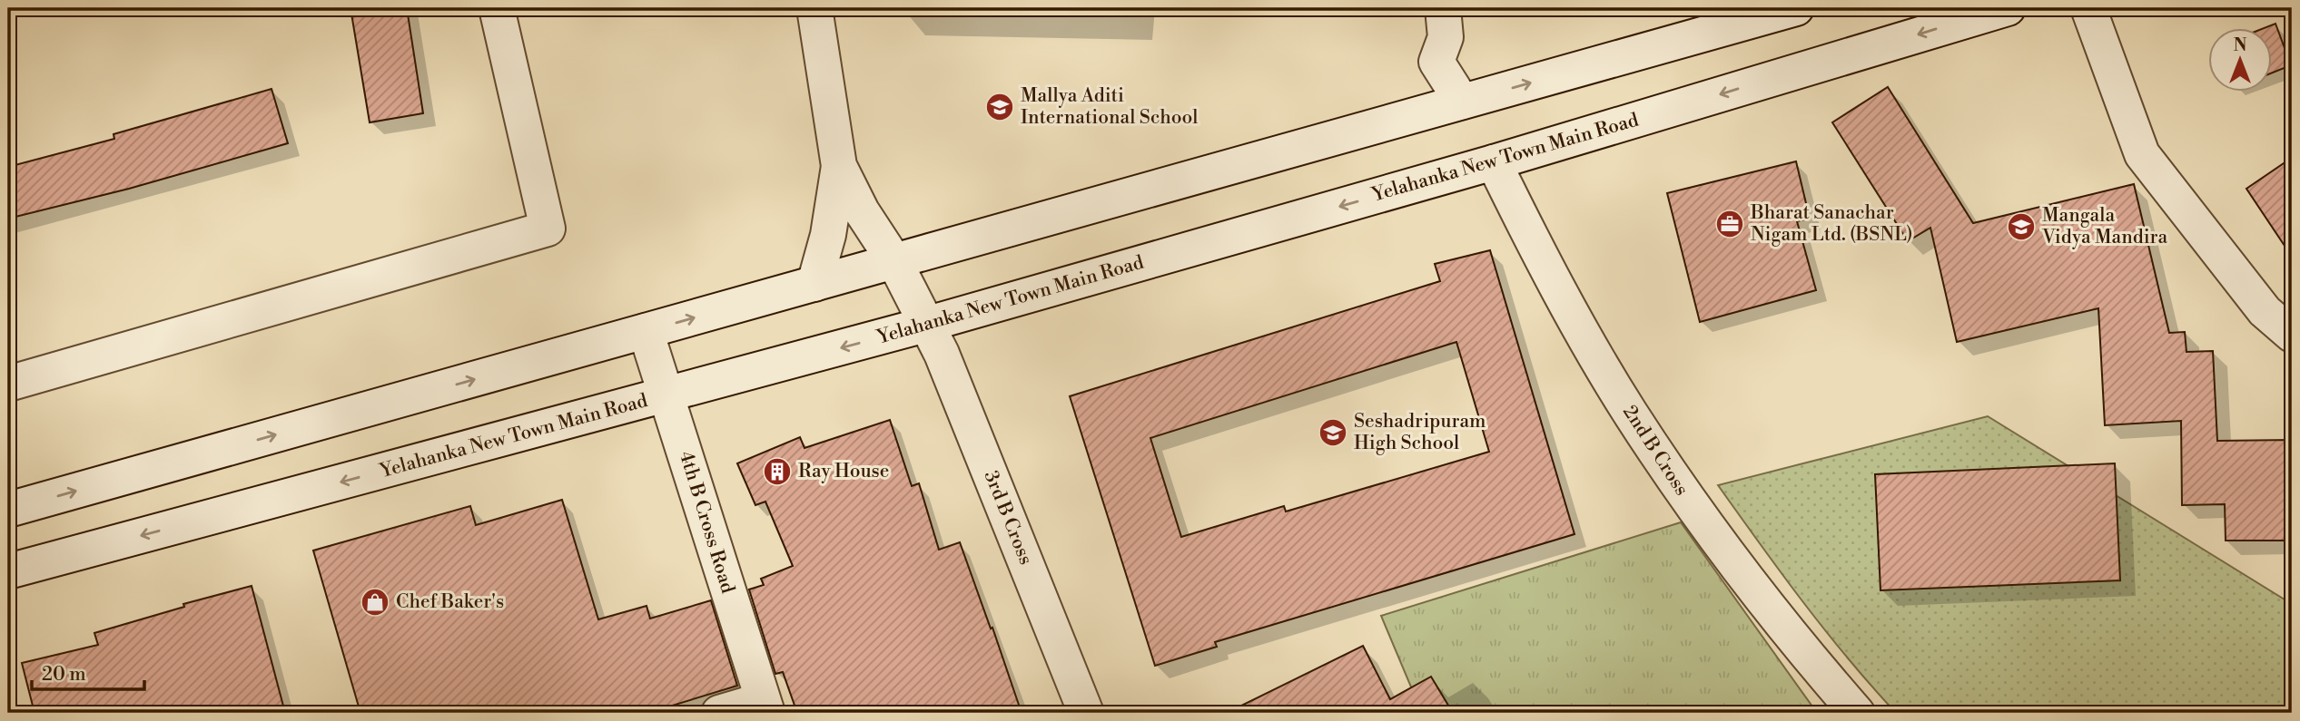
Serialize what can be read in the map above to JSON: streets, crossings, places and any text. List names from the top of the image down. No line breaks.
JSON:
{"streets":{"main road":["Yelahanka New Town Main Road","2nd B Cross","3rd B Cross","4th B Cross Road"]},"crossings":[["Yelahanka New Town Main Road","2nd B Cross"],["Yelahanka New Town Main Road","3rd B Cross"],["Yelahanka New Town Main Road","4th B Cross Road"]],"places":{"school or university":["Mallya Aditi International School","Mangala Vidya Mandira","Seshadripuram High School"],"office":["Bharat Sanachar Nigam Ltd. (BSNL)"],"building":["Ray House"],"shop":["Chef Baker's"]},"scale_bar":"20 m","north":"top"}
